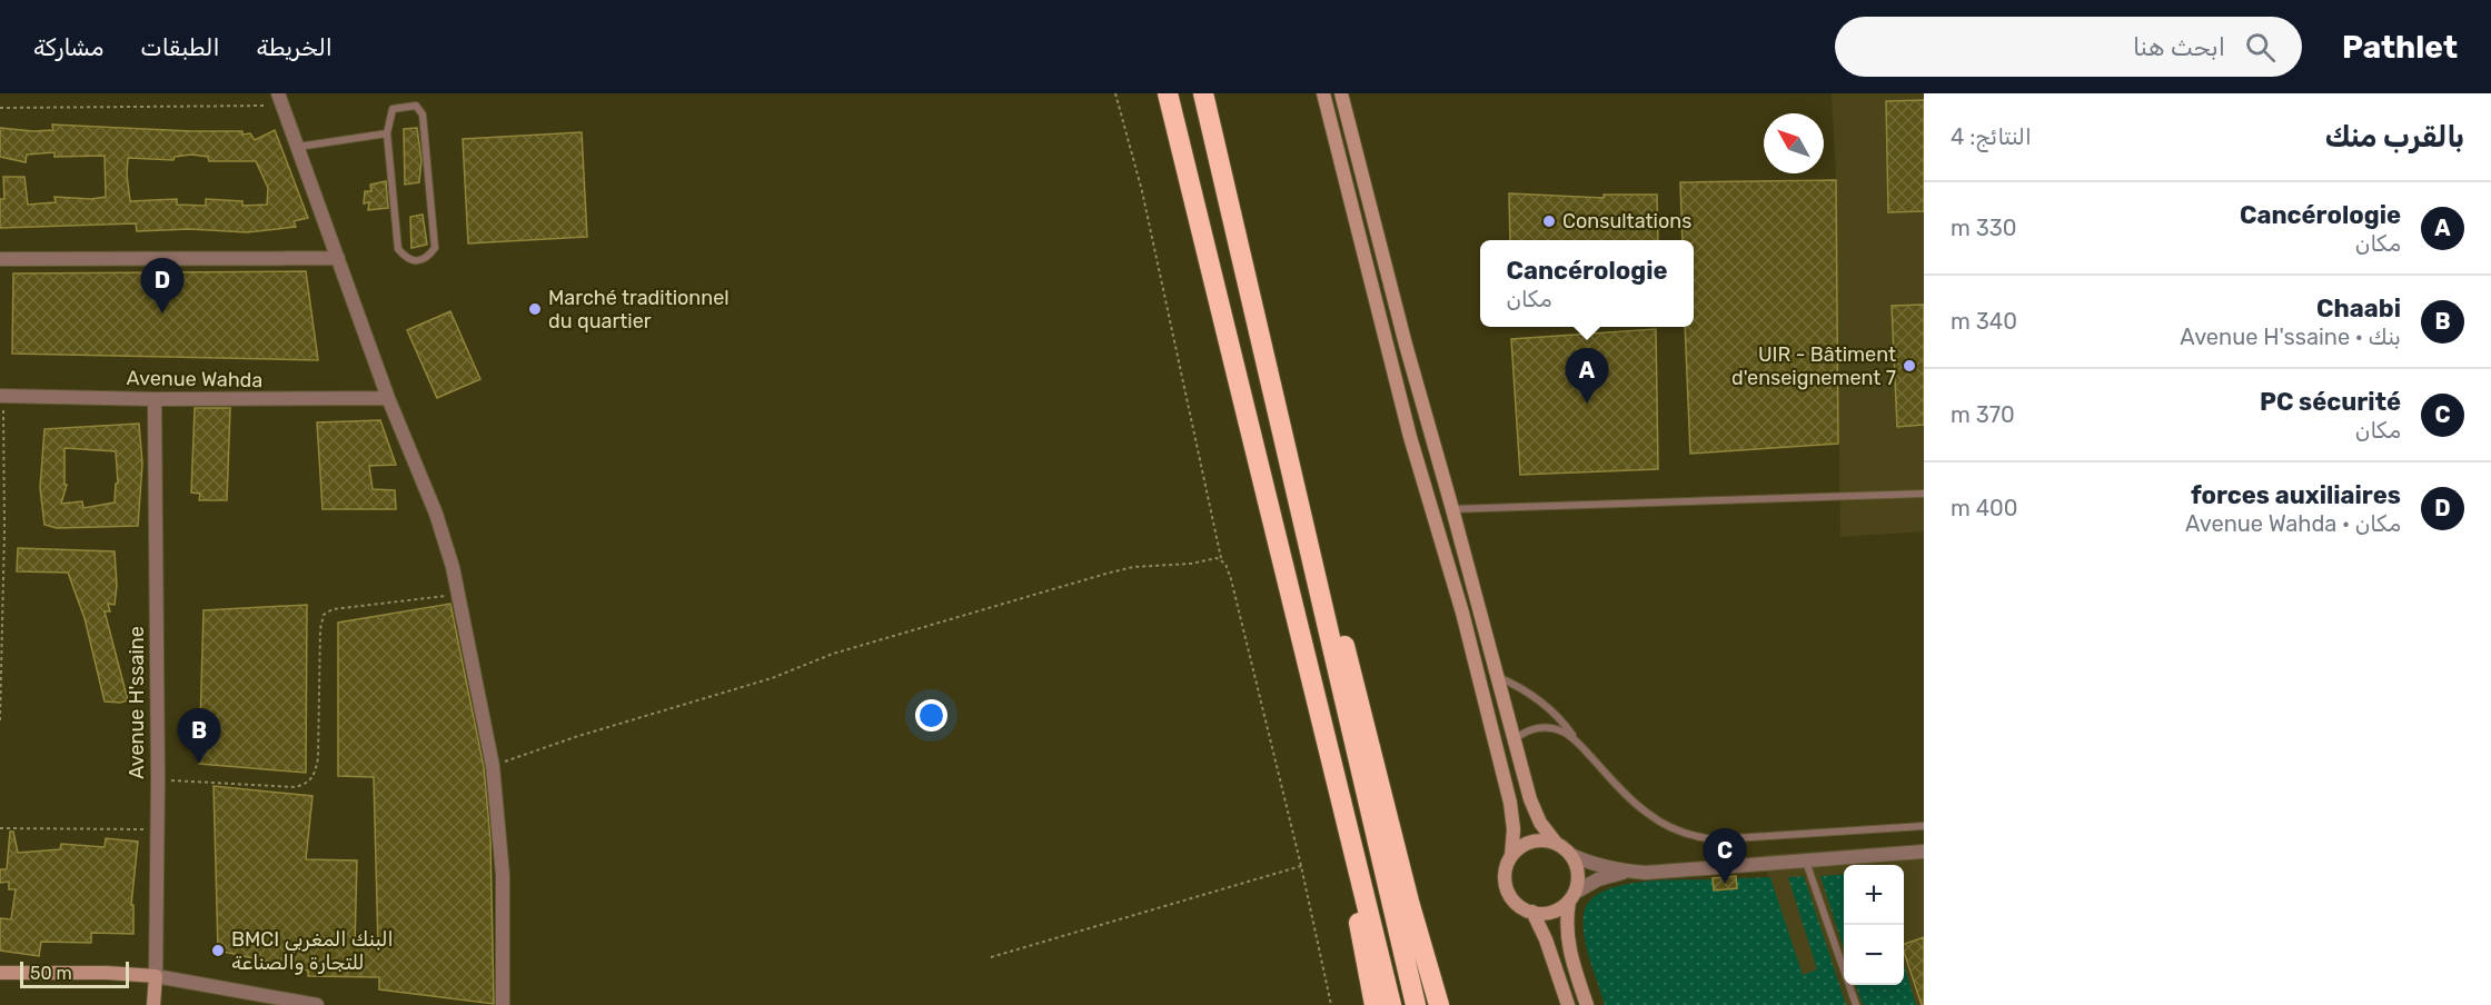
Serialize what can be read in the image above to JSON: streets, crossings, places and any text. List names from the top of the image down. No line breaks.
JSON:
{"streets":{"street":["Avenue Wahda","Avenue H'ssaine"]},"crossings":[["Avenue Wahda","Avenue H'ssaine"]],"places":["Consultations","Marché traditionnel du quartier","UIR - Bâtiment d'enseignement 7","BMCI البنك المغربي للتجارة والصناعة"],"scale_bar":"50 m","north":"top left","page":{"header":"Pathlet","search":"ابحث هنا","nav":["الخريطة","الطبقات","مشاركة"],"heading":["بالقرب منك","النتائج: 4"],"list":[{"mark":"A","name":"Cancérologie","note":"مكان","value":"330 m"},{"mark":"B","name":"Chaabi","note":"بنك · Avenue H'ssaine","value":"340 m"},{"mark":"C","name":"PC sécurité","note":"مكان","value":"370 m"},{"mark":"D","name":"forces auxiliaires","note":"مكان · Avenue Wahda","value":"400 m"}],"popup":["Cancérologie","مكان"],"pins":["D","A","B","C"],"map_buttons":["+","−"],"scale":"50 m"}}
